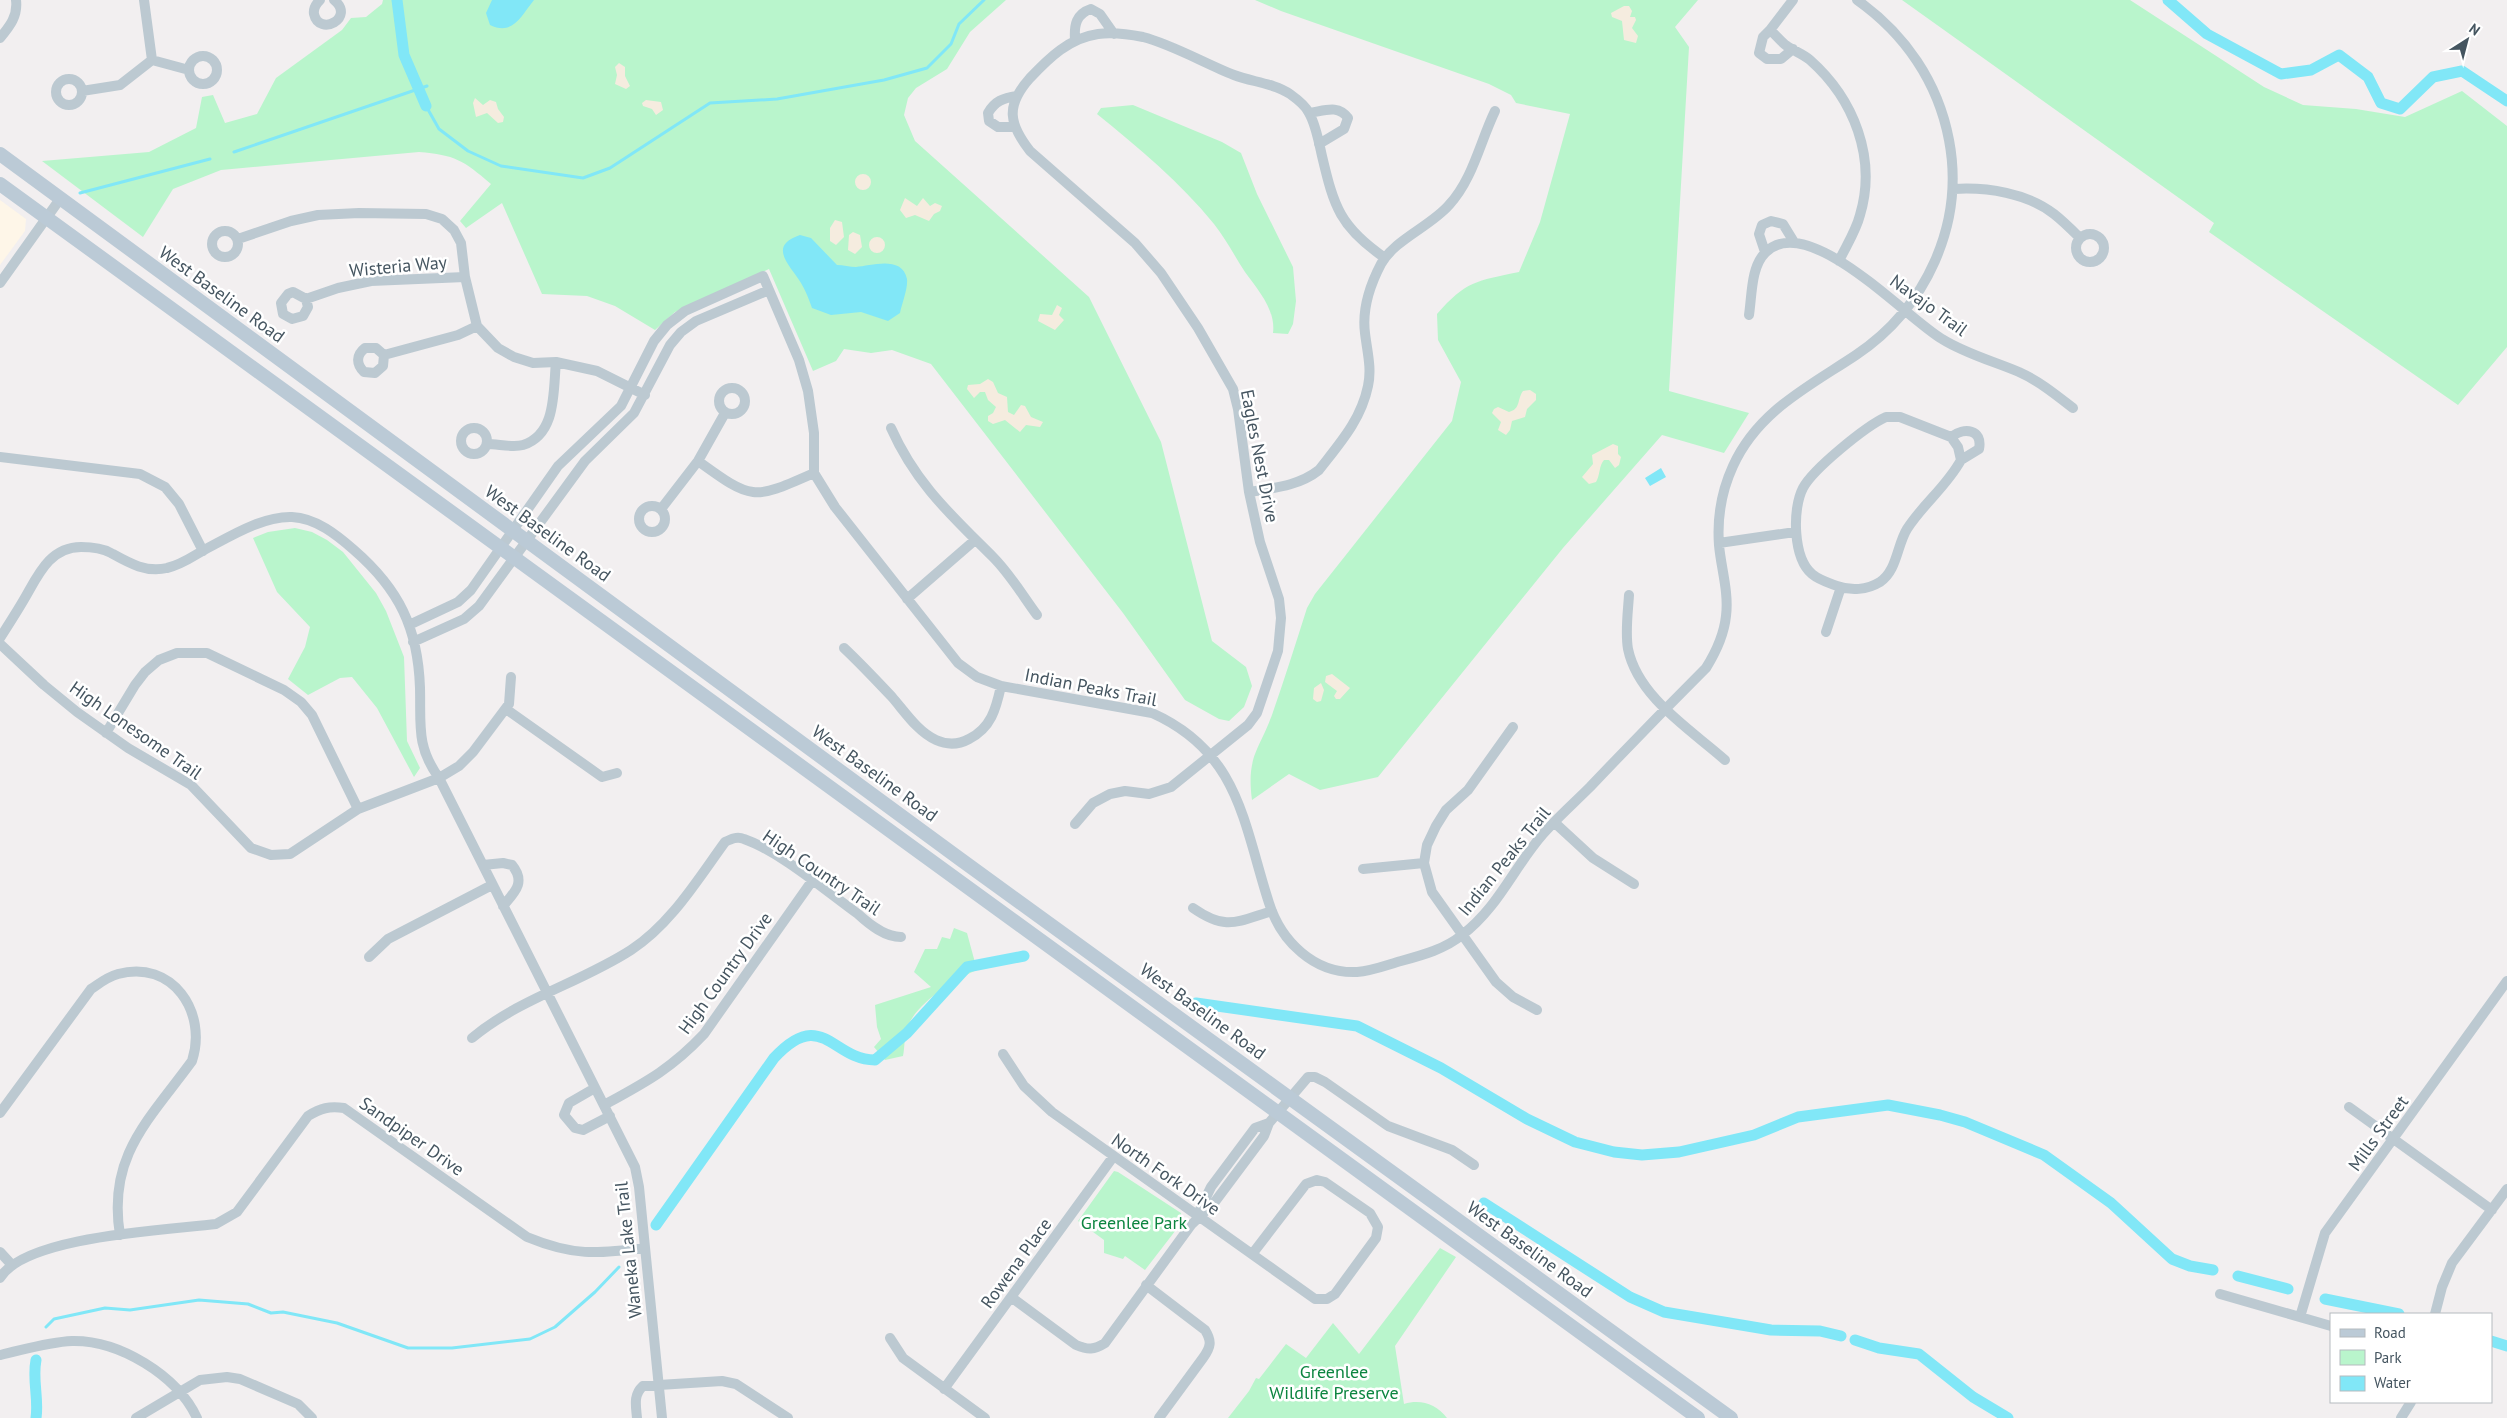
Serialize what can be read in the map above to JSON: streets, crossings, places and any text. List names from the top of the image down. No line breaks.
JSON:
{"streets":{"main road":["West Baseline Road"],"street":["Wisteria Way","Navajo Trail","Eagles Nest Drive","Indian Peaks Trail","High Lonesome Trail","High Country Trail","High Country Drive","Mills Street","Sandpiper Drive","North Fork Drive","Waneka Lake Trail","Rowena Place"]},"crossings":[["Navajo Trail","Indian Peaks Trail"],["Eagles Nest Drive","Indian Peaks Trail"],["High Lonesome Trail","Waneka Lake Trail"],["High Country Trail","High Country Drive"],["High Country Trail","Waneka Lake Trail"],["High Country Drive","Waneka Lake Trail"],["Sandpiper Drive","Waneka Lake Trail"],["North Fork Drive","Rowena Place"]],"parks":["Greenlee Park","Greenlee Wildlife Preserve"],"legend":["Road","Park","Water"],"north":"top right"}
